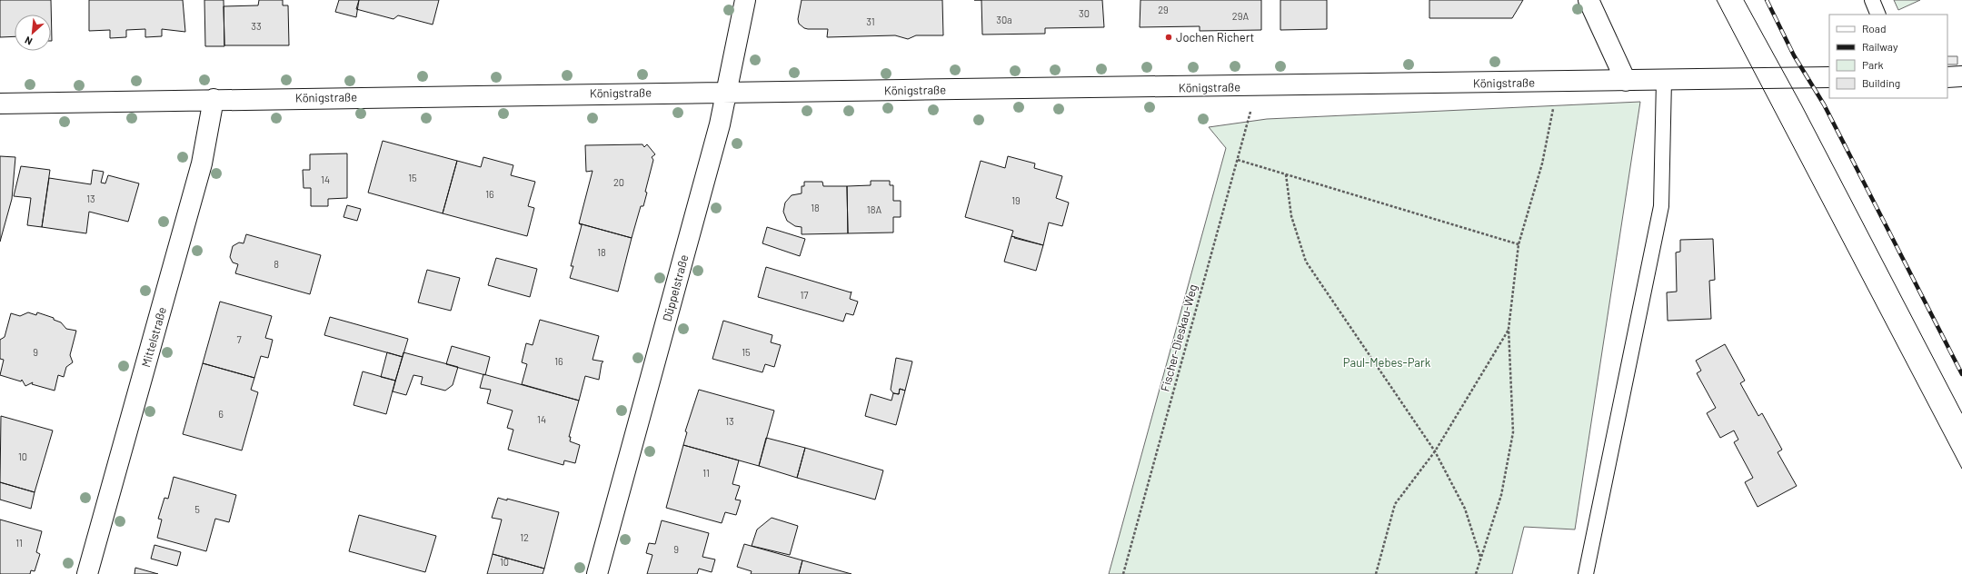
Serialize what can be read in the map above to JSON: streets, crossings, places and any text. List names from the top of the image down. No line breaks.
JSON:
{"streets":{"street":["Königstraße","Düppelstraße","Mittelstraße"],"path":["Fischer-Dieskau-Weg"]},"crossings":[["Königstraße","Düppelstraße"],["Königstraße","Mittelstraße"]],"parks":["Paul-Mebes-Park"],"places":["Jochen Richert"],"house_numbers":["29","30","29A","30a","31","33","15","14","20","16","13","19","18","18A","18","8","17","7","9","15","16","6","14","13","10","11","5","12","11","9","10"],"legend":["Road","Railway","Park","Building"],"north":"bottom left"}
